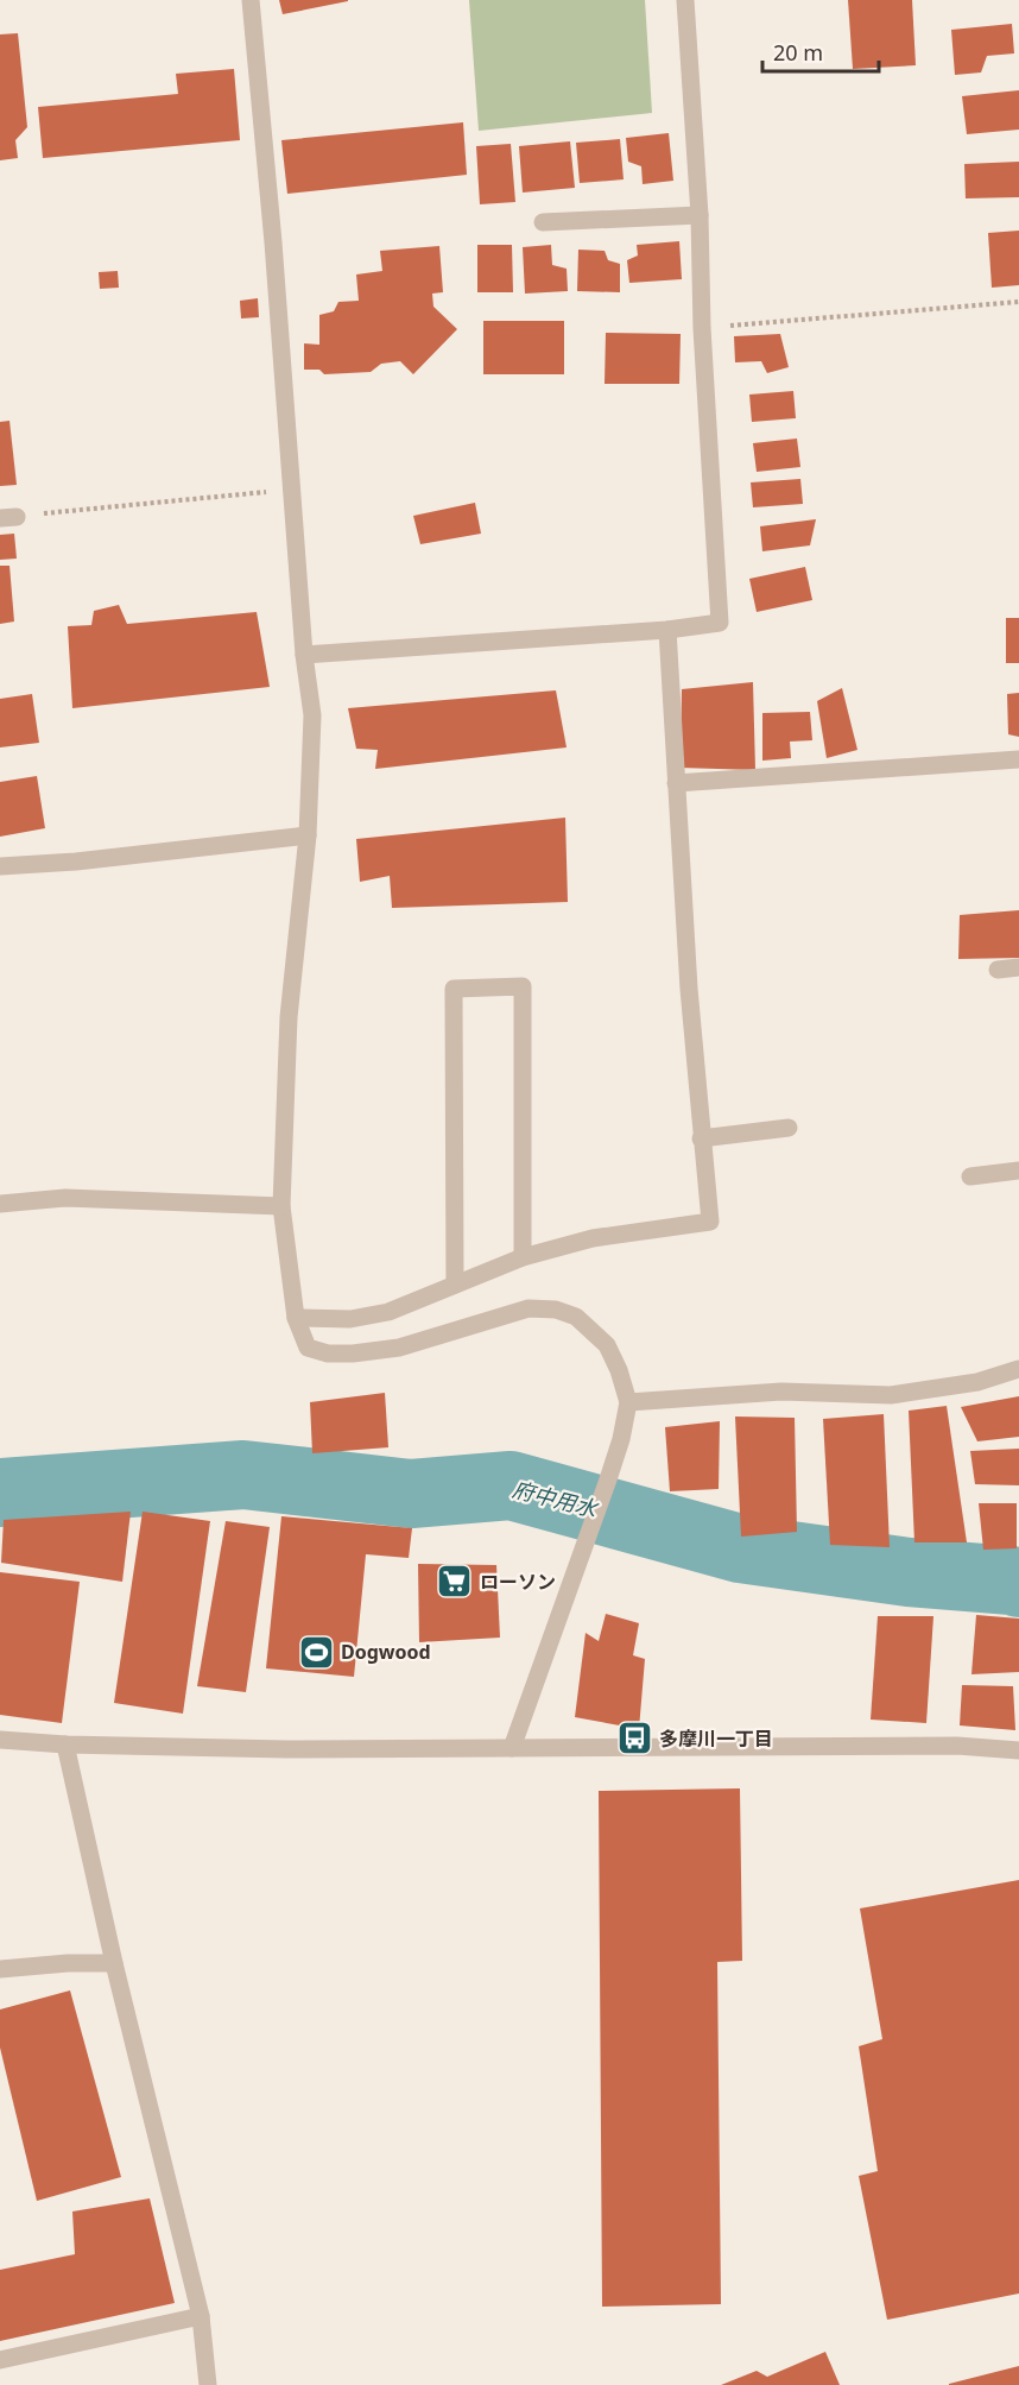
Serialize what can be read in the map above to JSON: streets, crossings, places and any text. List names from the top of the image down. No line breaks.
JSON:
{"water":["府中用水"],"places":{"supermarket":["ローソン"],"sports":["Dogwood"],"bus stop":["多摩川一丁目"]},"scale_bar":"20 m"}
